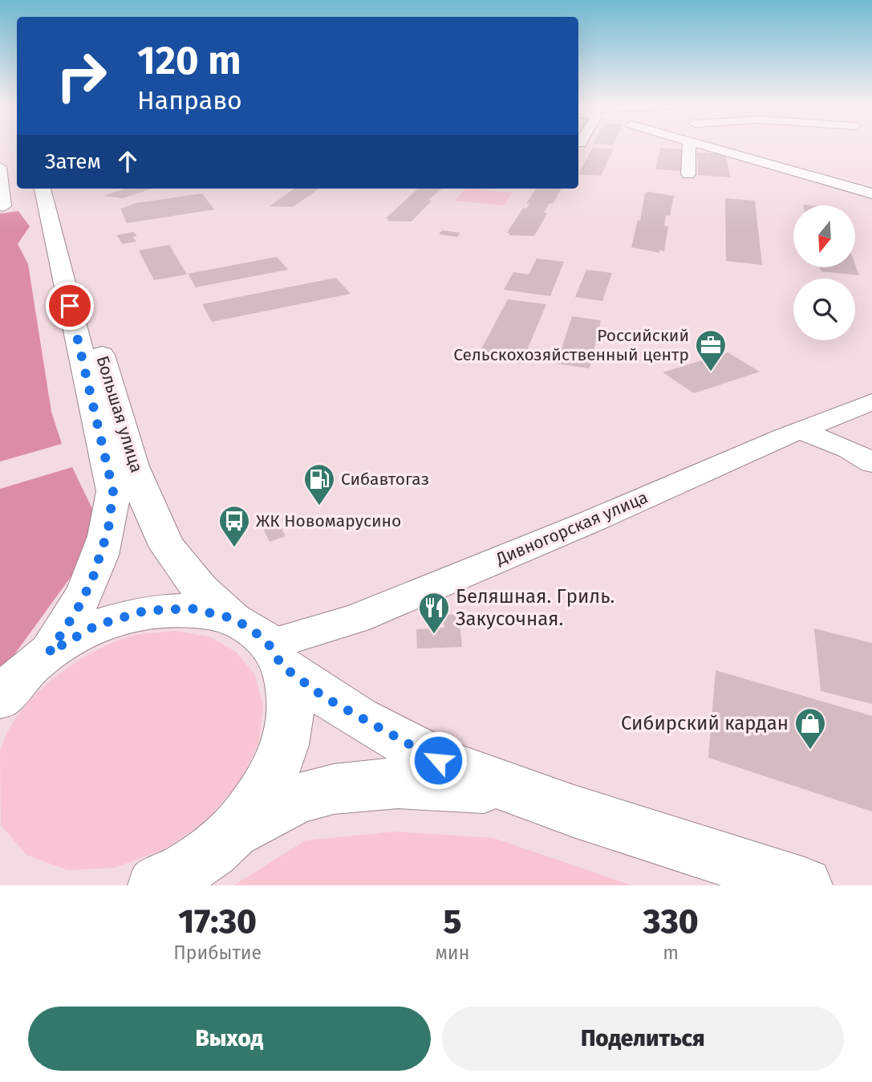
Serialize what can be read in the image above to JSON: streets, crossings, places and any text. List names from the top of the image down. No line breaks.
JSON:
{"streets":{"main road":["Большая улица"],"street":["Дивногорская улица"]},"places":{"office":["Российский Сельскохозяйственный центр"],"fuel station":["Сибавтогаз"],"bus stop":["ЖК Новомарусино"],"restaurant":["Беляшная. Гриль. Закусочная."],"shop":["Сибирский кардан"]},"north":"bottom","page":{"turn":["120 m","Направо"],"then":"Затем","eta":["17:30","Прибытие","5","мин","330","m"],"buttons":["Выход","Поделиться"]}}
